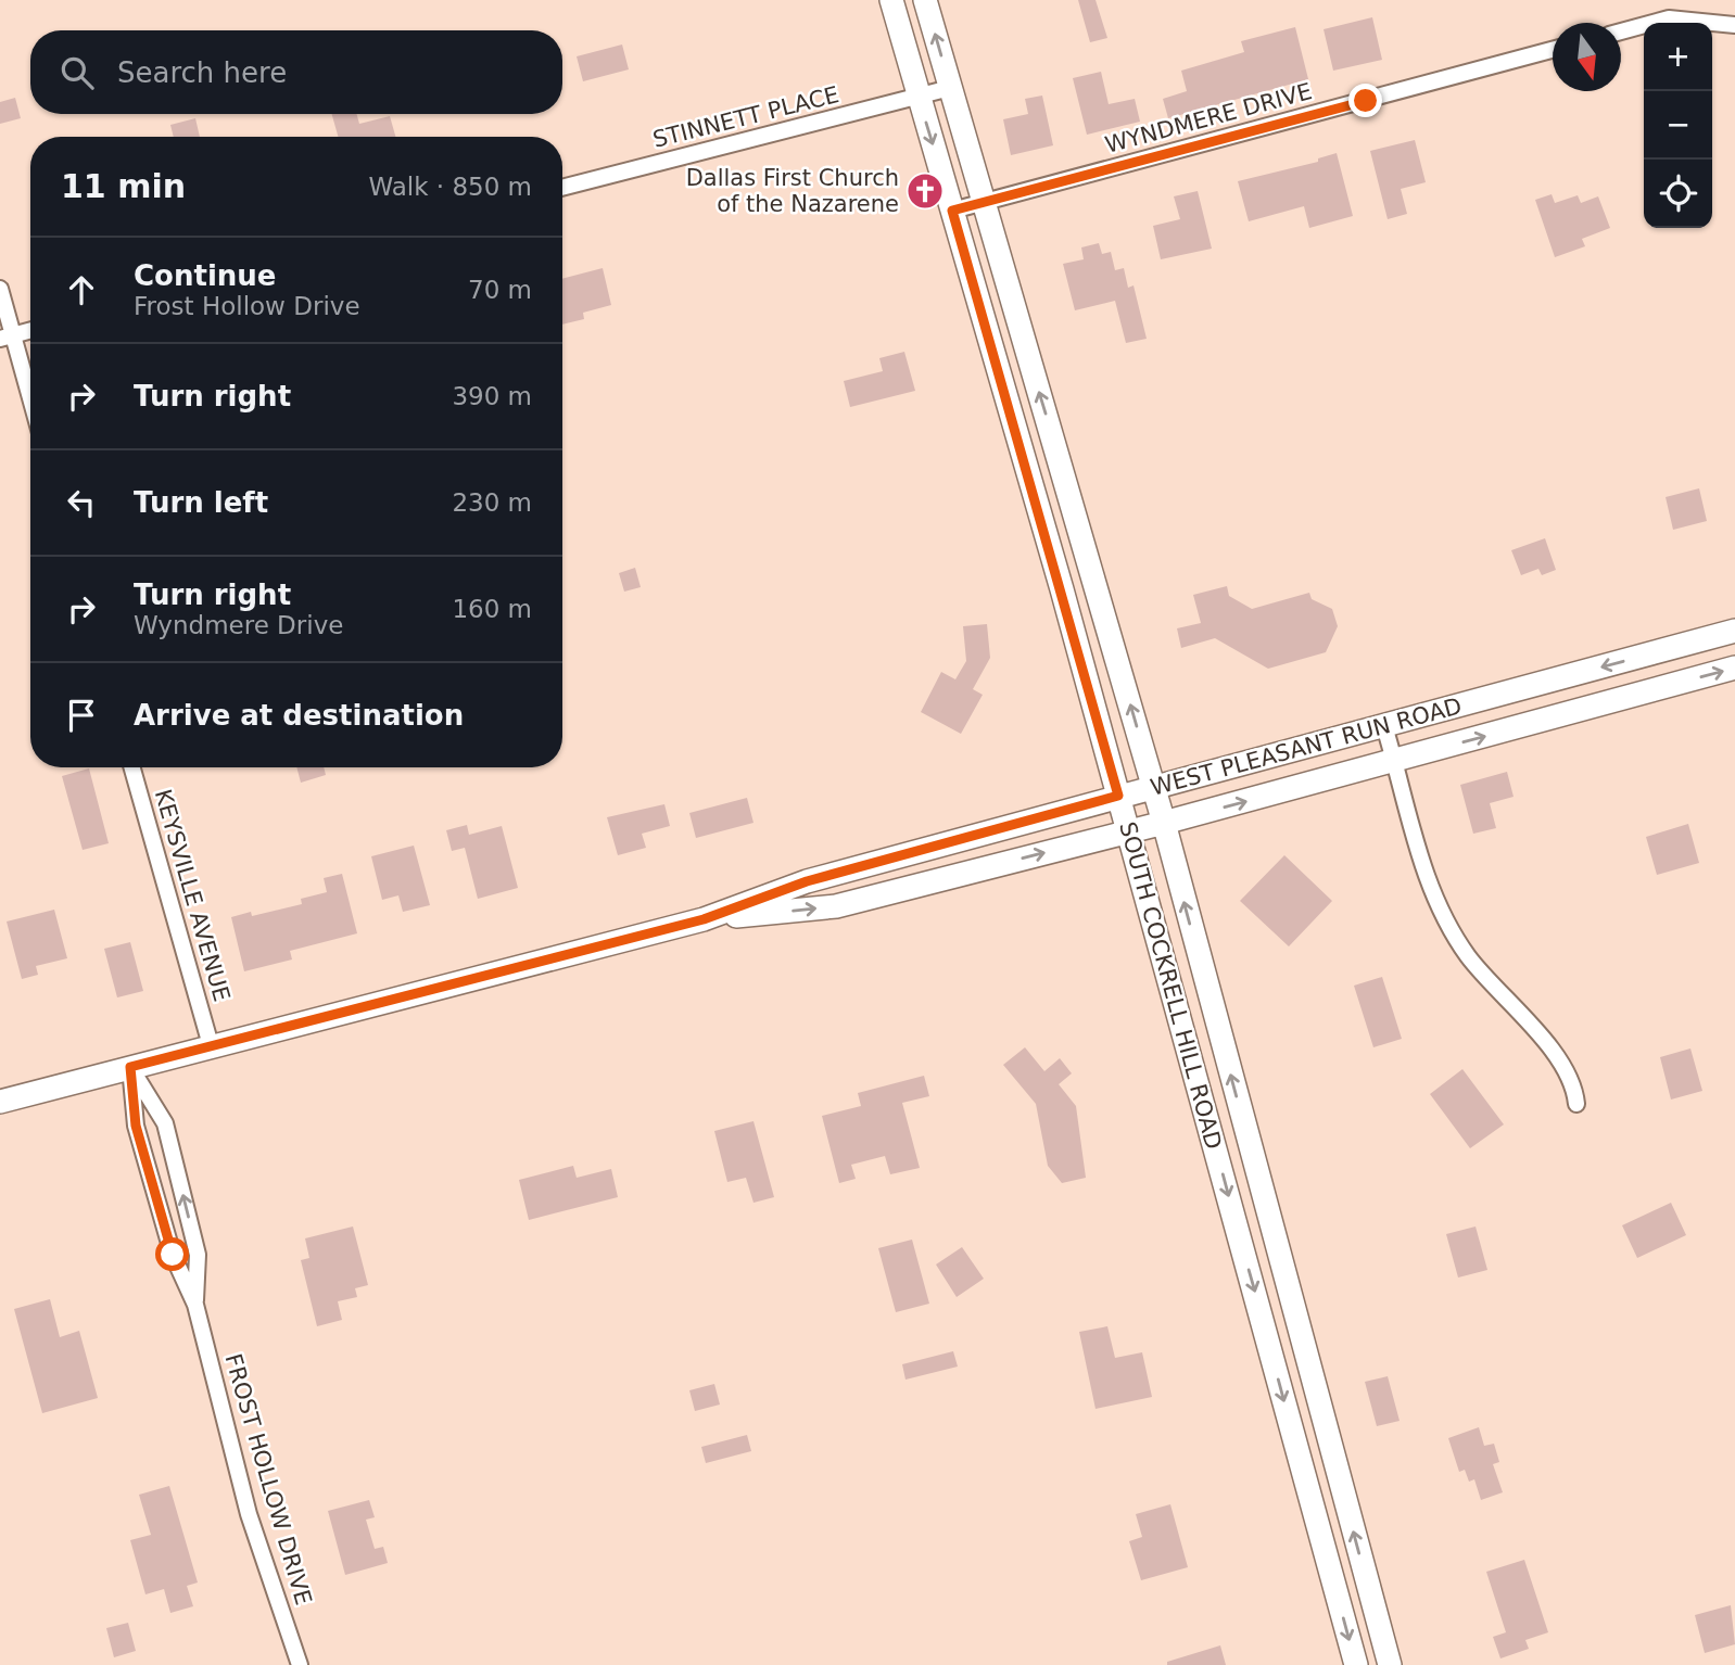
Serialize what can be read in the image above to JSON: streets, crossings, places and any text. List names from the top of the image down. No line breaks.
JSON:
{"streets":{"main road":["WEST PLEASANT RUN ROAD","SOUTH COCKRELL HILL ROAD"],"street":["STINNETT PLACE","WYNDMERE DRIVE","KEYSVILLE AVENUE","FROST HOLLOW DRIVE"]},"crossings":[["STINNETT PLACE","SOUTH COCKRELL HILL ROAD"],["WYNDMERE DRIVE","SOUTH COCKRELL HILL ROAD"],["WEST PLEASANT RUN ROAD","KEYSVILLE AVENUE"],["WEST PLEASANT RUN ROAD","SOUTH COCKRELL HILL ROAD"],["WEST PLEASANT RUN ROAD","FROST HOLLOW DRIVE"]],"places":{"church":["Dallas First Church of the Nazarene"]},"north":"bottom","page":{"map_buttons":["+","−"],"search":"Search here","heading":["11 min","Walk · 850 m"],"list":[["Continue","Frost Hollow Drive","70 m"],["Turn right","390 m"],["Turn left","230 m"],["Turn right","Wyndmere Drive","160 m"],"Arrive at destination"]}}
